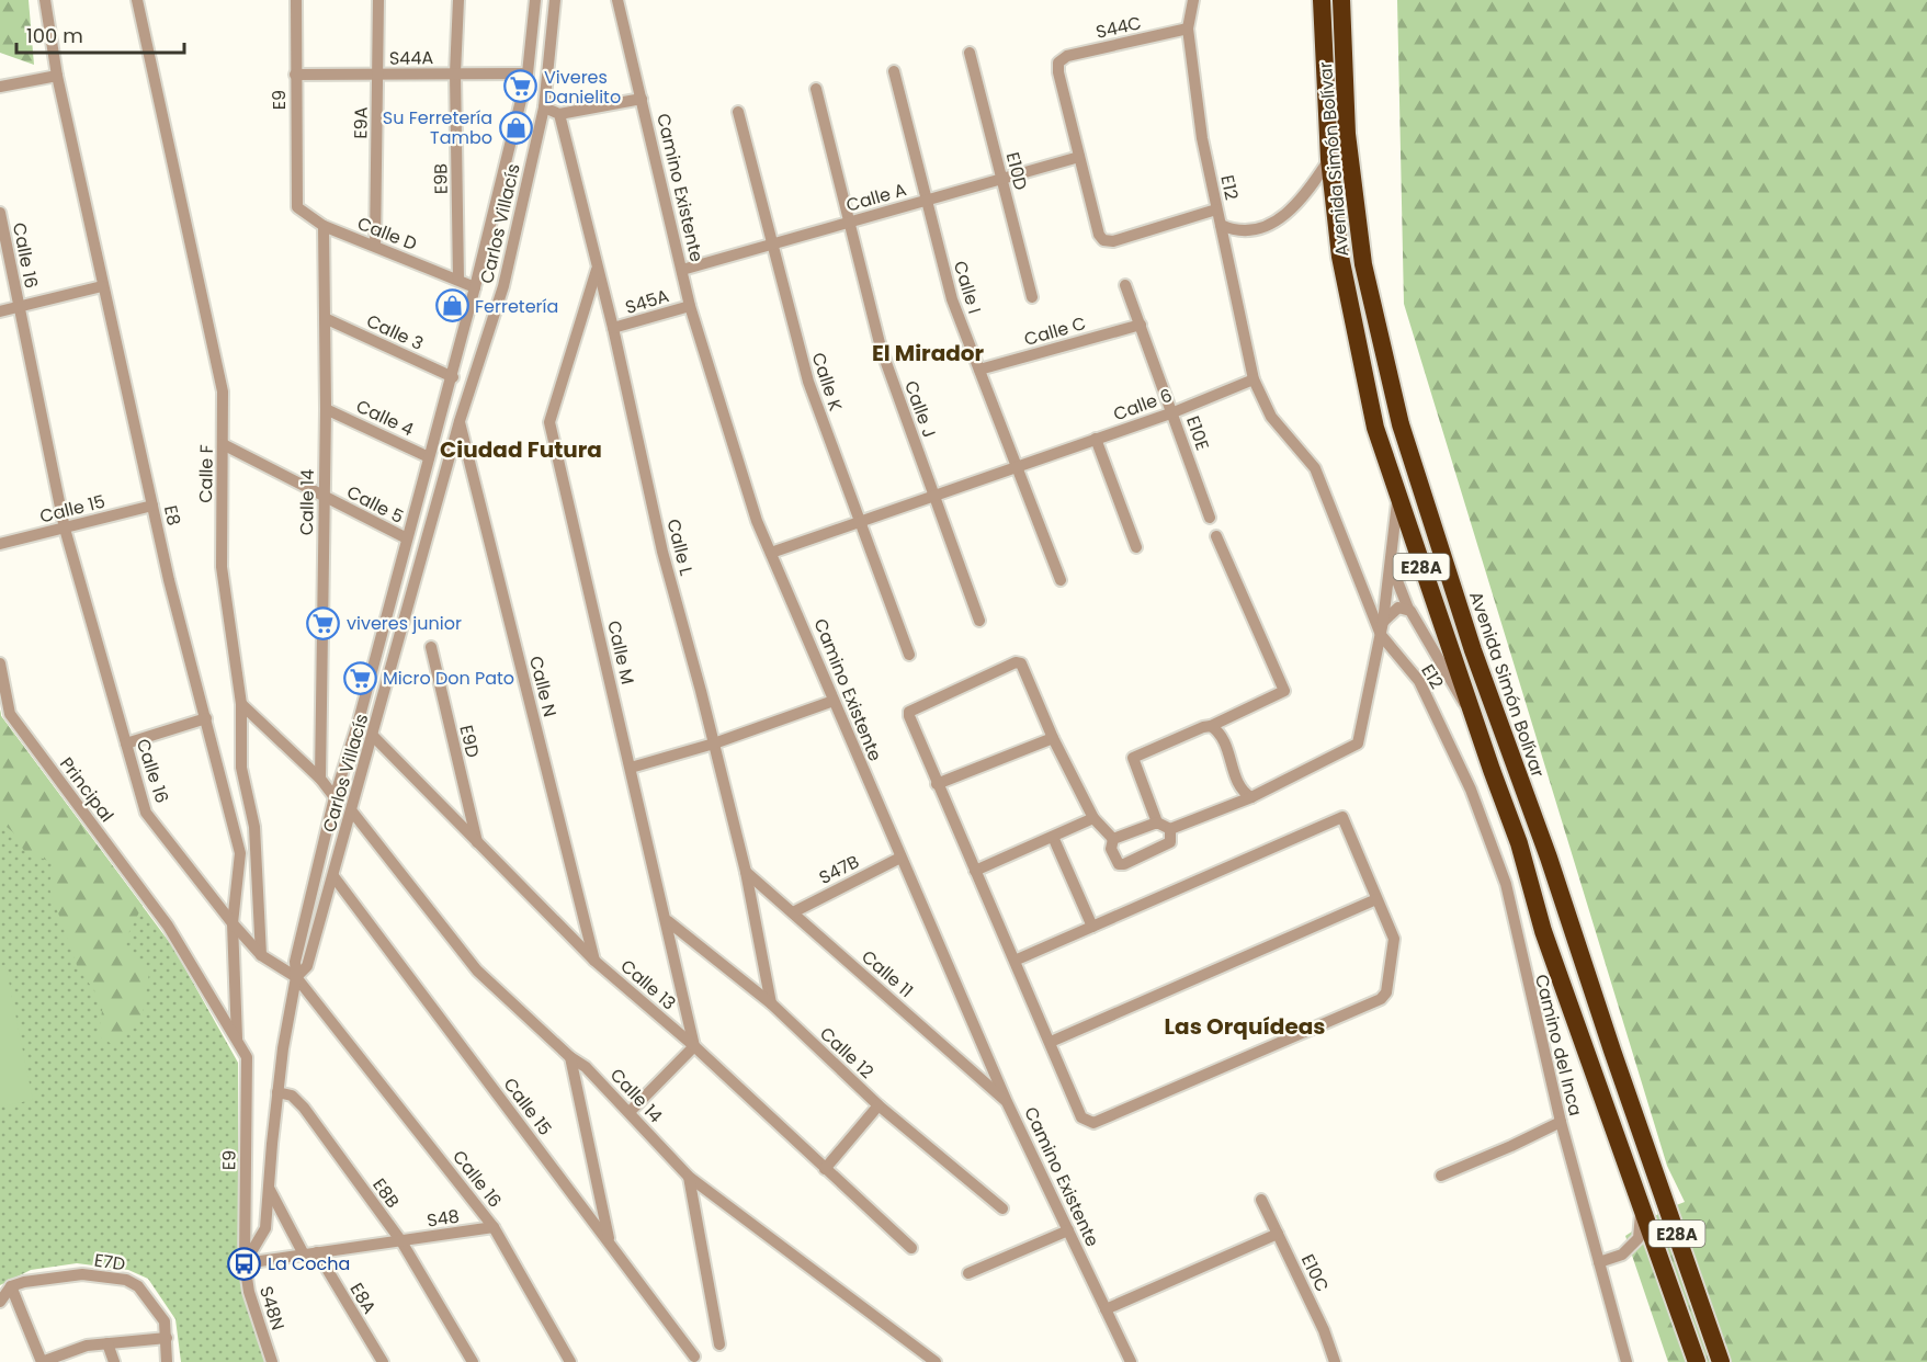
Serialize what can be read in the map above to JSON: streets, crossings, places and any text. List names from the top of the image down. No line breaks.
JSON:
{"streets":{"highway":["Avenida Simón Bolívar","E28A"],"street":["S44C","S44A","E9","E9A","E10D","E9B","Camino Existente","E12","Calle A","Carlos Villacís","Calle D","Calle 16","Calle I","S45A","Calle C","Calle 3","Calle K","Calle 6","Calle J","Calle 4","E10E","Calle F","Calle 14","Calle 5","Calle 15","E8","Calle L","Calle M","Calle N","E9D","Principal","S47B","Calle 11","Calle 13","Camino del Inca","Calle 12","E8B","S48","E7D","E10C","E8A","S48N"]},"crossings":[["S44C","E12"],["S44C","Calle A"],["S44A","E9"],["S44A","E9A"],["S44A","E9B"],["S44A","Carlos Villacís"],["E9","Carlos Villacís"],["E9","Calle D"],["E9","Principal"],["E9","S48"],["E9","S48N"],["E9A","Calle D"],["E10D","Calle A"],["E9B","Calle D"],["Camino Existente","Calle A"],["Camino Existente","S45A"],["Camino Existente","Calle 6"],["Camino Existente","S47B"],["Camino Existente","Calle 11"],["E12","Calle 6"],["E12","Camino del Inca"],["Calle A","Calle I"],["Calle A","Calle K"],["Calle A","Calle J"],["Carlos Villacís","Calle D"],["Carlos Villacís","Calle 16"],["Carlos Villacís","Calle 3"],["Carlos Villacís","Calle 4"],["Carlos Villacís","Calle 14"],["Carlos Villacís","Calle 5"],["Carlos Villacís","Calle 15"],["Carlos Villacís","Calle N"],["Carlos Villacís","Calle 13"],["Carlos Villacís","E8B"],["Carlos Villacís","S48"],["Carlos Villacís","S48N"],["Calle D","Calle 14"],["Calle 16","Calle F"],["Calle 16","Calle 15"],["Calle 16","E8"],["Calle 16","S48"],["Calle I","Calle C"],["Calle I","Calle 6"],["S45A","Calle L"],["Calle C","E10E"],["Calle 3","Calle 14"],["Calle K","Calle 6"],["Calle 6","Calle J"],["Calle 6","E10E"],["Calle 4","Calle 14"],["Calle F","Calle 5"],["Calle 14","Calle 5"],["Calle 15","E8"],["E8","Principal"],["Calle L","Calle M"],["Calle L","Calle 11"],["Calle L","Calle 12"],["Calle M","Calle 13"],["Calle M","Calle 12"],["Calle N","Calle 13"],["E9D","Calle 13"],["S47B","Calle 11"],["E8B","S48"],["S48","E8A"],["S48","S48N"]],"districts":["El Mirador","Ciudad Futura","Las Orquídeas"],"places":{"supermarket":["Viveres Danielito","viveres junior","Micro Don Pato"],"shop":["Su Ferretería Tambo","Ferretería"],"bus stop":["La Cocha"]},"scale_bar":"100 m"}
